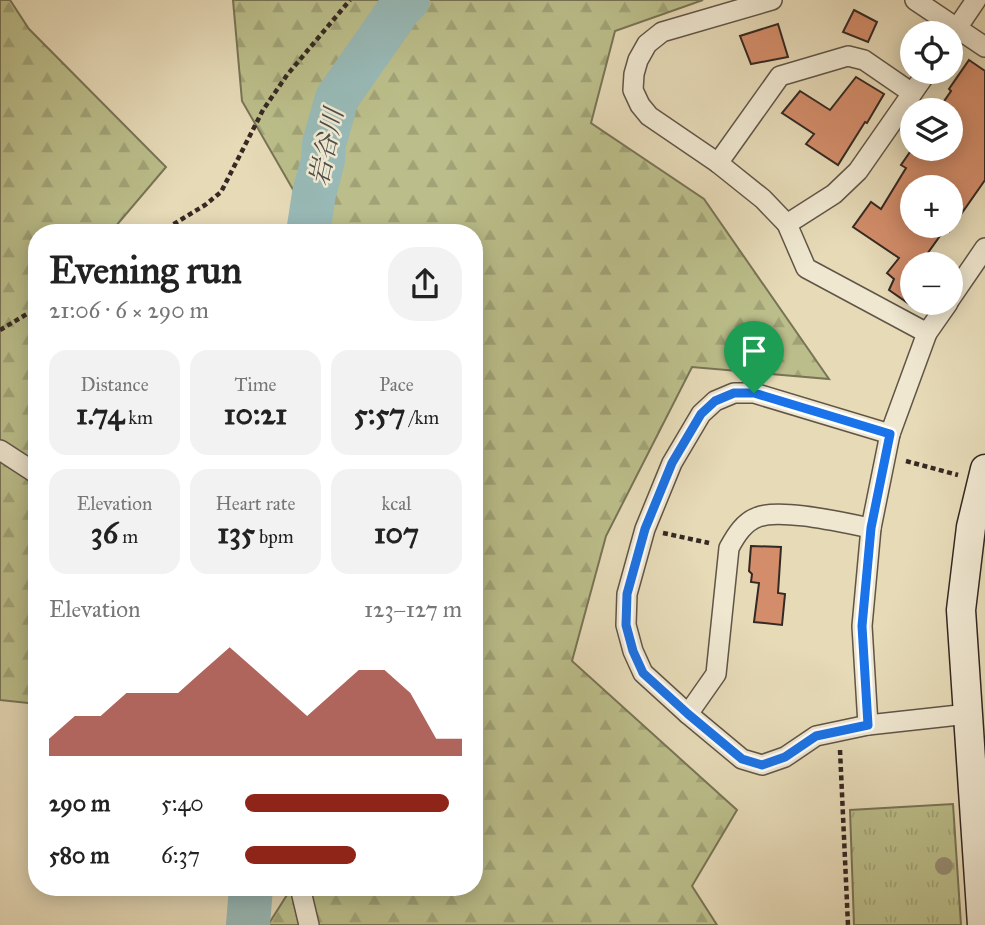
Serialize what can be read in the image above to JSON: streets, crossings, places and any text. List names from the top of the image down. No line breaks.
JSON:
{"water":["岩谷川"],"page":{"map_buttons":["+","−"],"heading":["Evening run","21:06 · 6 × 290 m"],"stats":[["Distance","1.74 km"],["Time","10:21"],["Pace","5:57 /km"],["Elevation","36 m"],["Heart rate","135 bpm"],["kcal","107"]],"chart":["Elevation","123–127 m"],"list":[{"name":"290 m","note":"5:40"},{"name":"580 m","note":"6:37"}]}}
